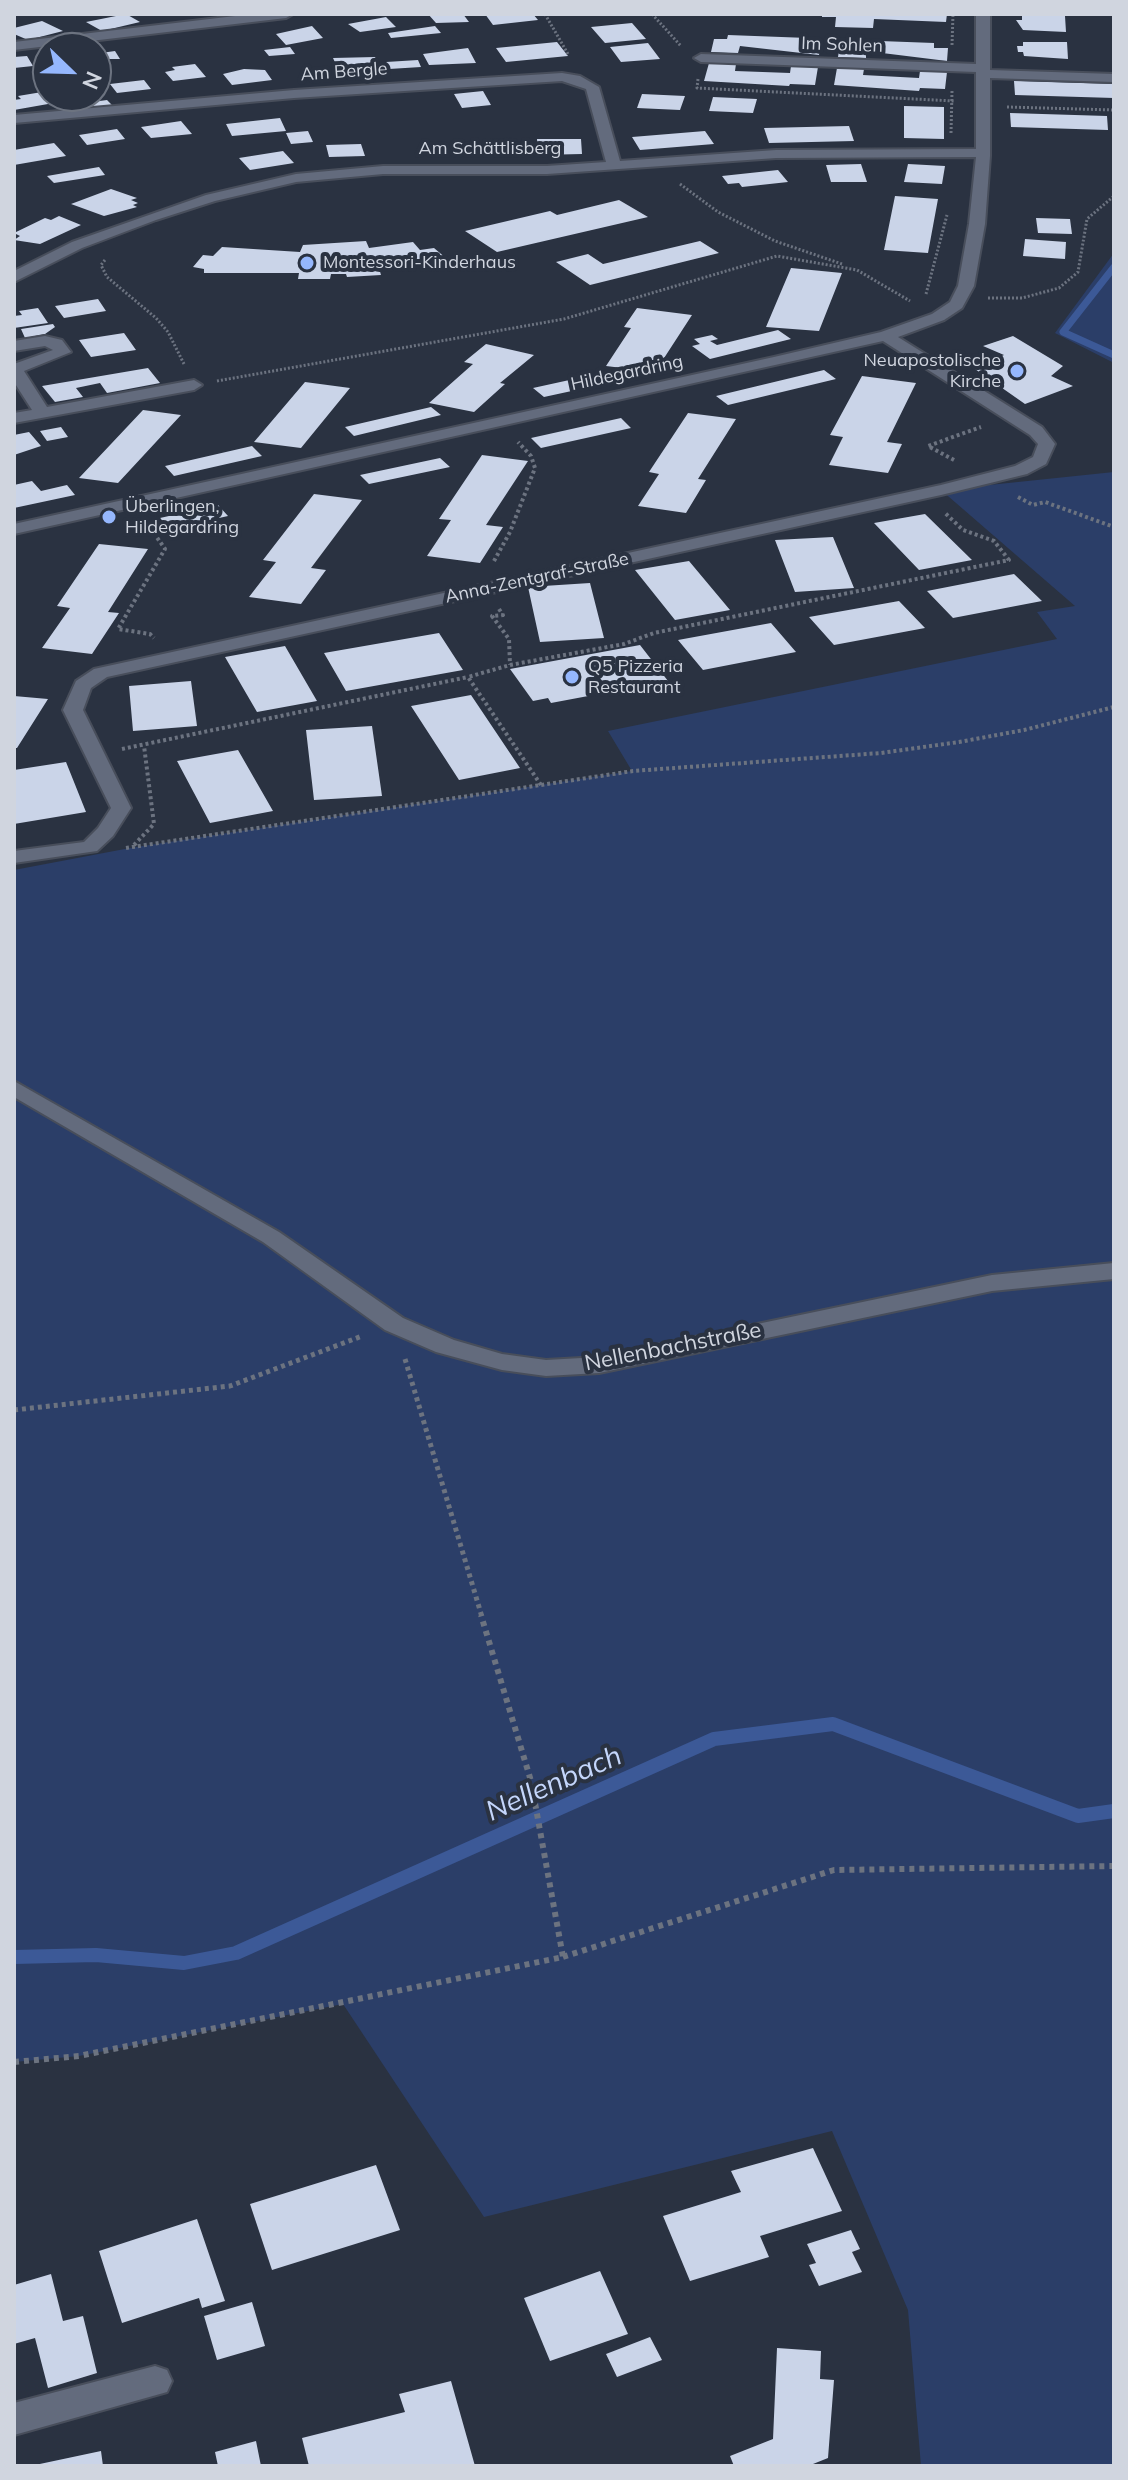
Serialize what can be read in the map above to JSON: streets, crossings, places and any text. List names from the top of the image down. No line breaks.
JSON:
{"streets":{"street":["Im Sohlen","Am Bergle","Am Schättlisberg","Hildegardring","Anna-Zentgraf-Straße","Nellenbachstraße"]},"crossings":[["Im Sohlen","Hildegardring"],["Am Schättlisberg","Hildegardring"],["Hildegardring","Anna-Zentgraf-Straße"]],"water":["Nellenbach"],"places":["Montessori-Kinderhaus","Neuapostolische Kirche","Überlingen, Hildegardring","Q5 Pizzeria Restaurant"],"north":"bottom right"}
